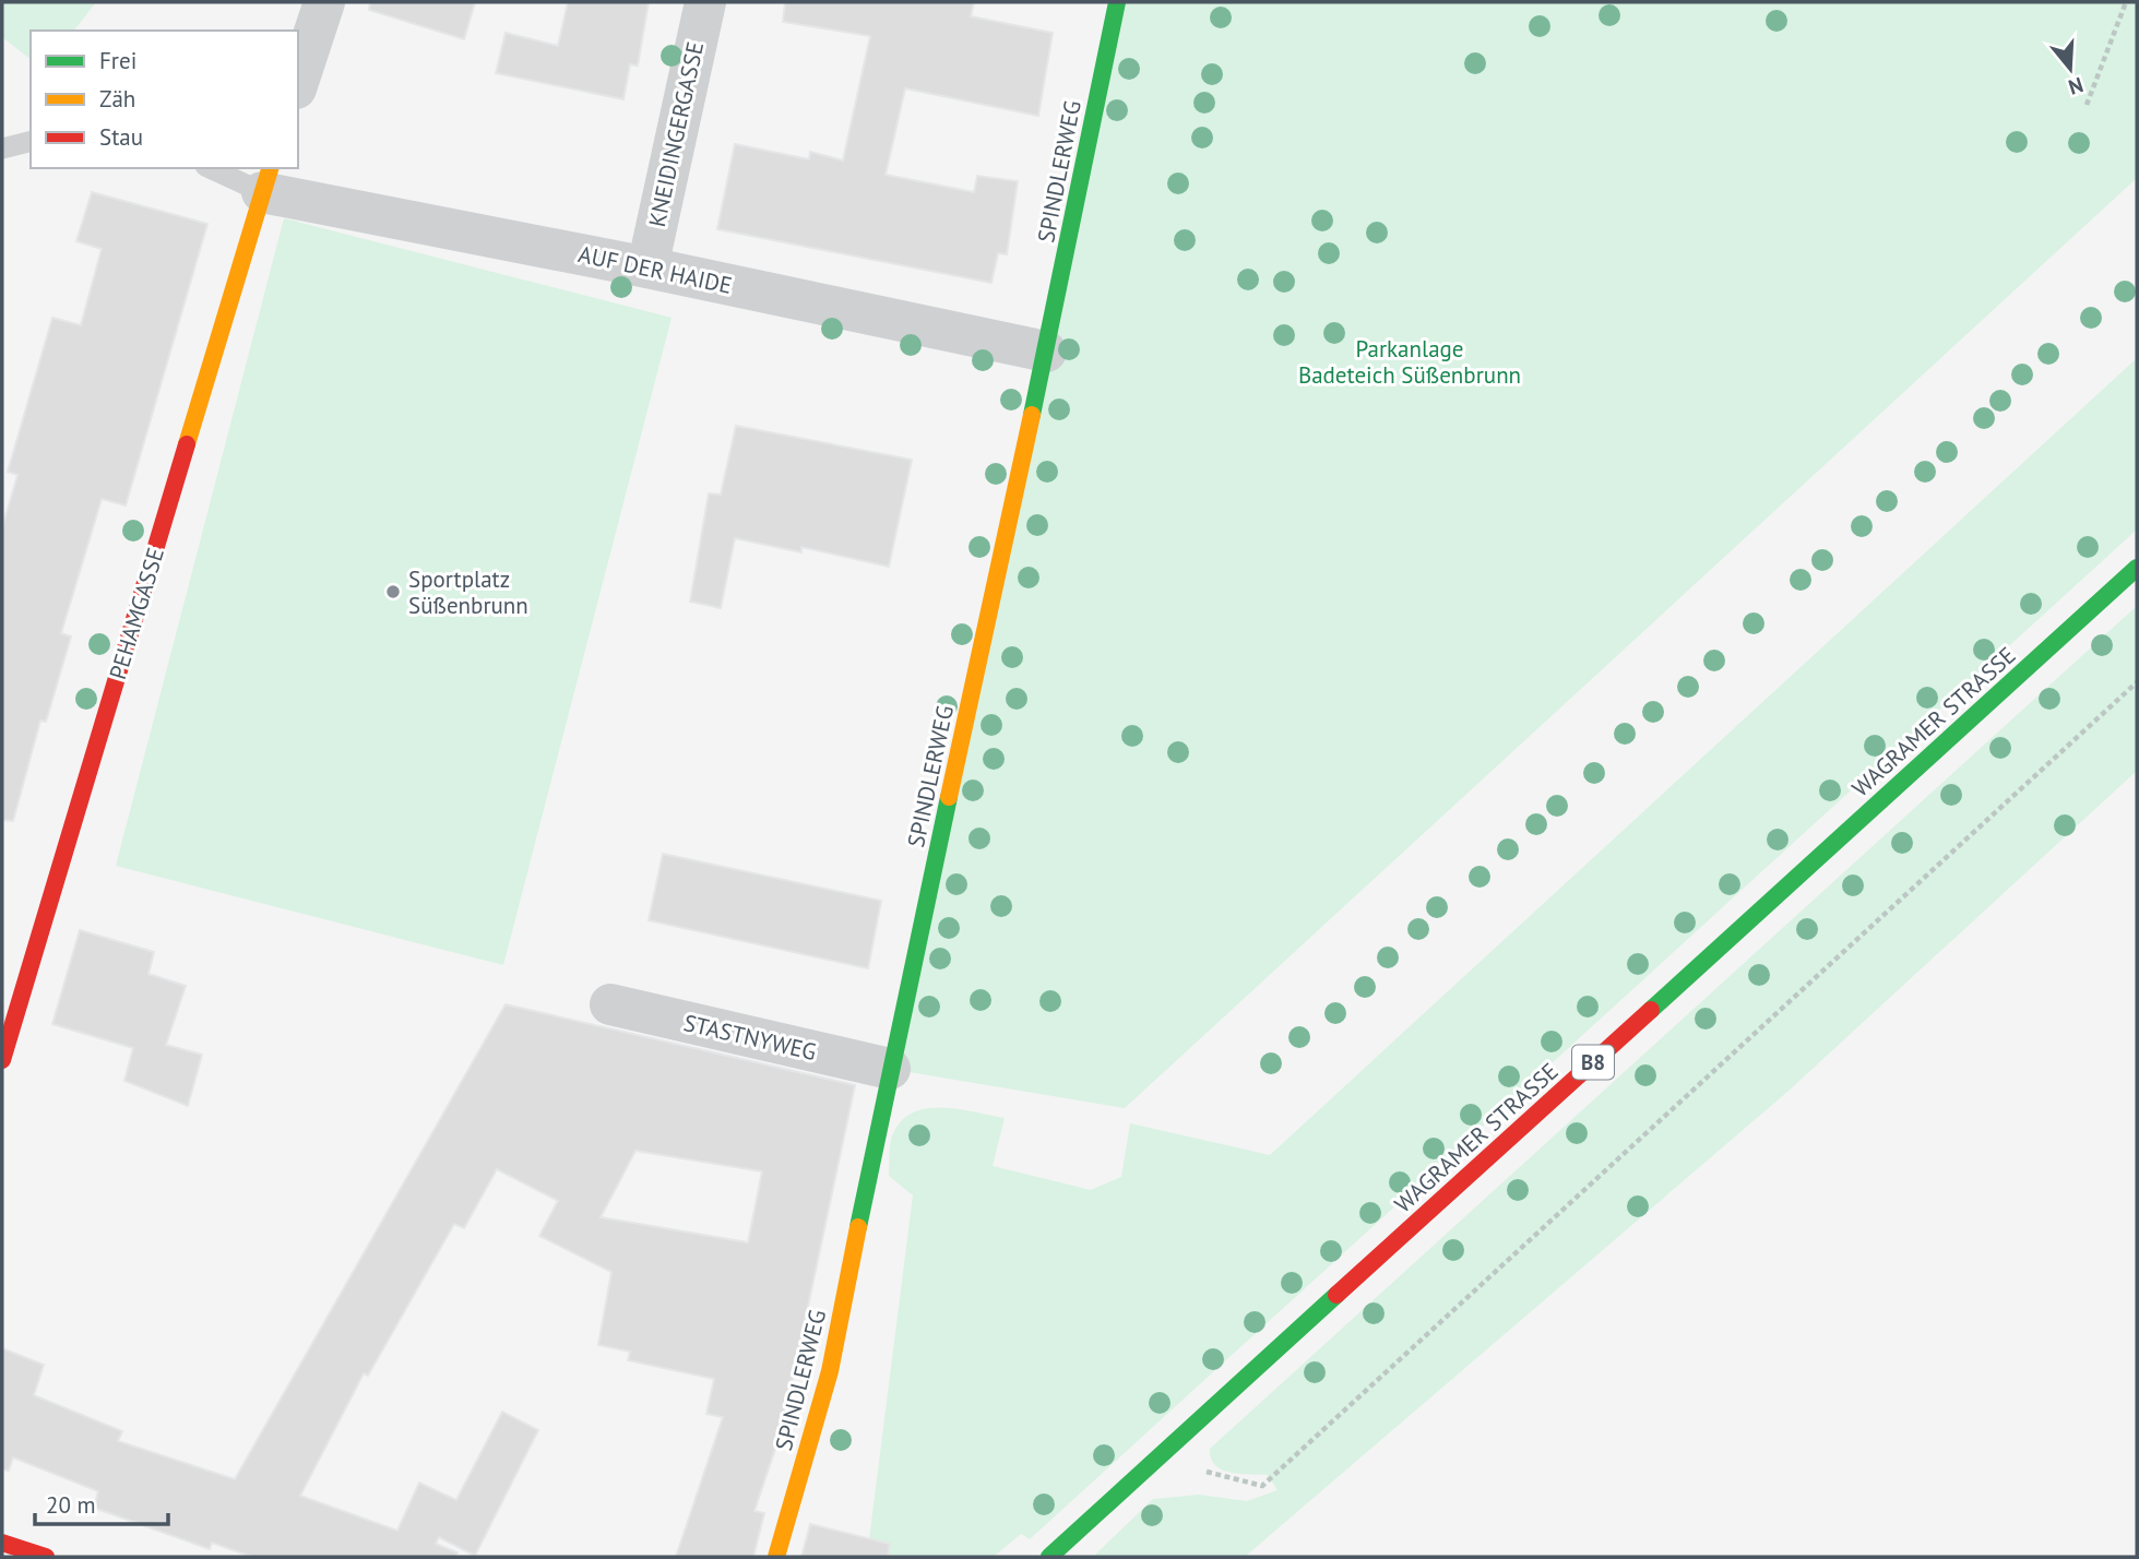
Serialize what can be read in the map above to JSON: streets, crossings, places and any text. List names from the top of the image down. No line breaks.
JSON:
{"streets":{"street":["KNEIDINGERGASSE","SPINDLERWEG","AUF DER HAIDE","PEHAMGASSE","WAGRAMER STRASSE","STASTNYWEG","B8"]},"crossings":[["KNEIDINGERGASSE","AUF DER HAIDE"],["SPINDLERWEG","AUF DER HAIDE"],["SPINDLERWEG","STASTNYWEG"],["AUF DER HAIDE","PEHAMGASSE"]],"parks":["Parkanlage Badeteich Süßenbrunn"],"places":["Sportplatz Süßenbrunn"],"legend":["Frei","Zäh","Stau"],"scale_bar":"20 m","north":"bottom"}
